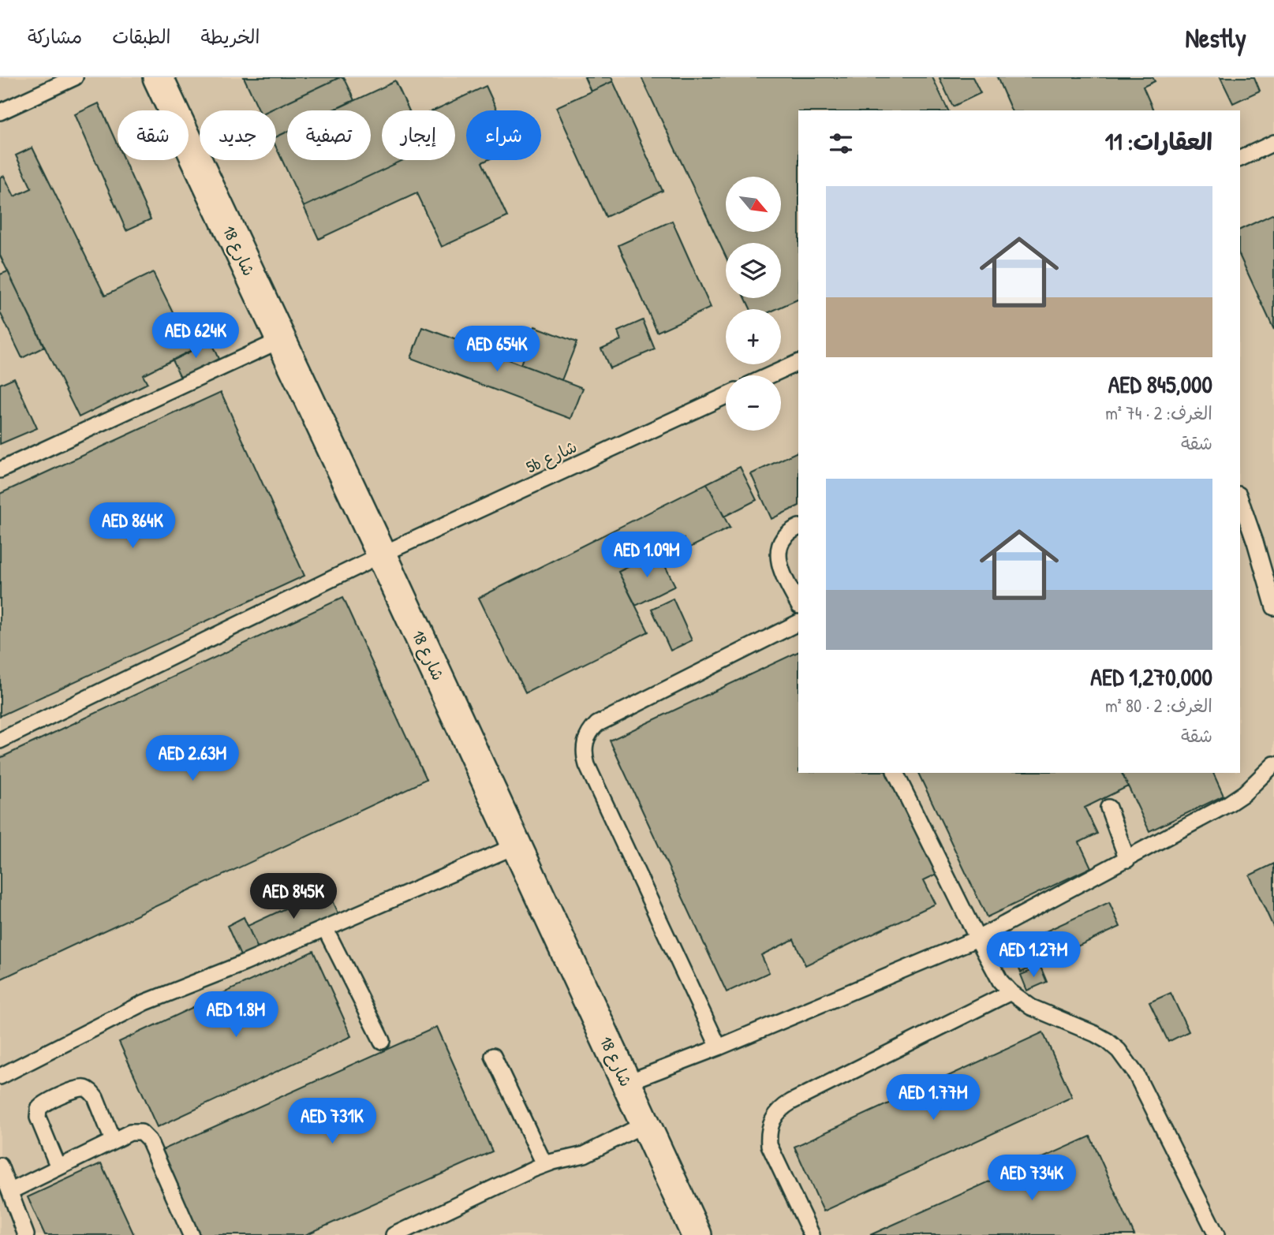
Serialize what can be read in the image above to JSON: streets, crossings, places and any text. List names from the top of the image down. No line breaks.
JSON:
{"streets":{"street":["شارع 18"],"lane":["5b شارع"]},"crossings":[["شارع 18","5b شارع"]],"north":"bottom right","page":{"header":"Nestly","nav":["الخريطة","الطبقات","مشاركة"],"chip":["شراء","إيجار","تصفية","جديد","شقة"],"heading":"العقارات: 11","map_buttons":["+","−"],"list":[{"name":"AED 845,000","note":"الغرف: 2 · 74 m² · شقة"},{"name":"AED 1,270,000","note":"الغرف: 2 · 80 m² · شقة"}],"price":["AED 624K","AED 654K","AED 864K","AED 1.09M","AED 2.63M","AED 845K","AED 1.27M","AED 1.8M","AED 1.77M","AED 731K","AED 734K"]}}
